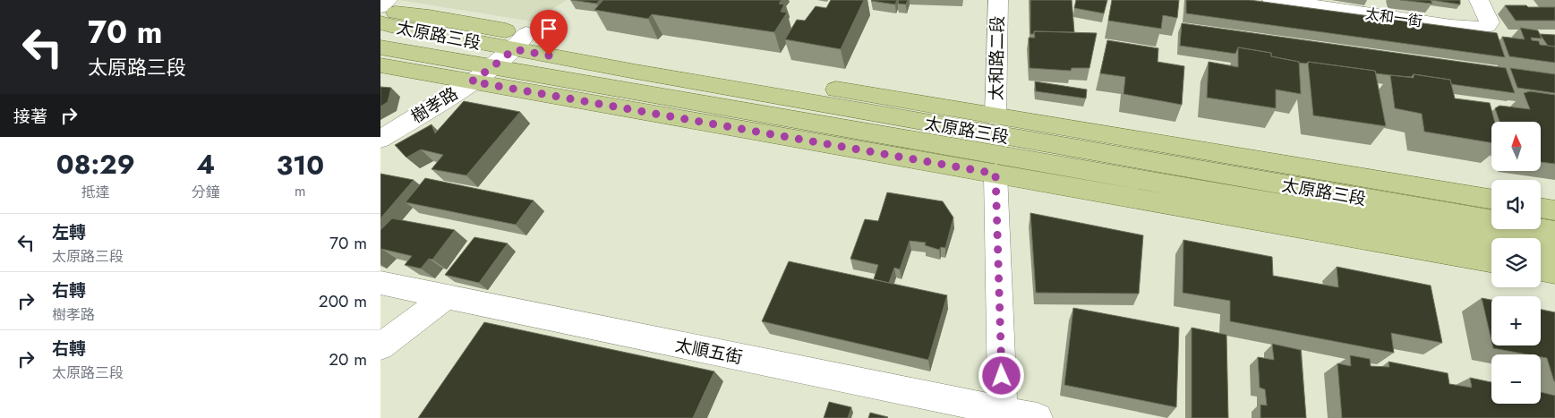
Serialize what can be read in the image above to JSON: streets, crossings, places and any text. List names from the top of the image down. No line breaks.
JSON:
{"streets":{"main road":["太原路三段"],"street":["太和一街","太和路二段","樹孝路","太順五街"]},"crossings":[["太原路三段","太和路二段"],["太原路三段","樹孝路"]],"north":"top","page":{"turn":["70 m","太原路三段"],"then":"接著","map_buttons":["+","−"],"eta":["08:29","抵達","4","分鐘","310","m"],"list":[{"name":"左轉","note":"太原路三段","value":"70 m"},{"name":"右轉","note":"樹孝路","value":"200 m"},{"name":"右轉","note":"太原路三段","value":"20 m"}]}}
